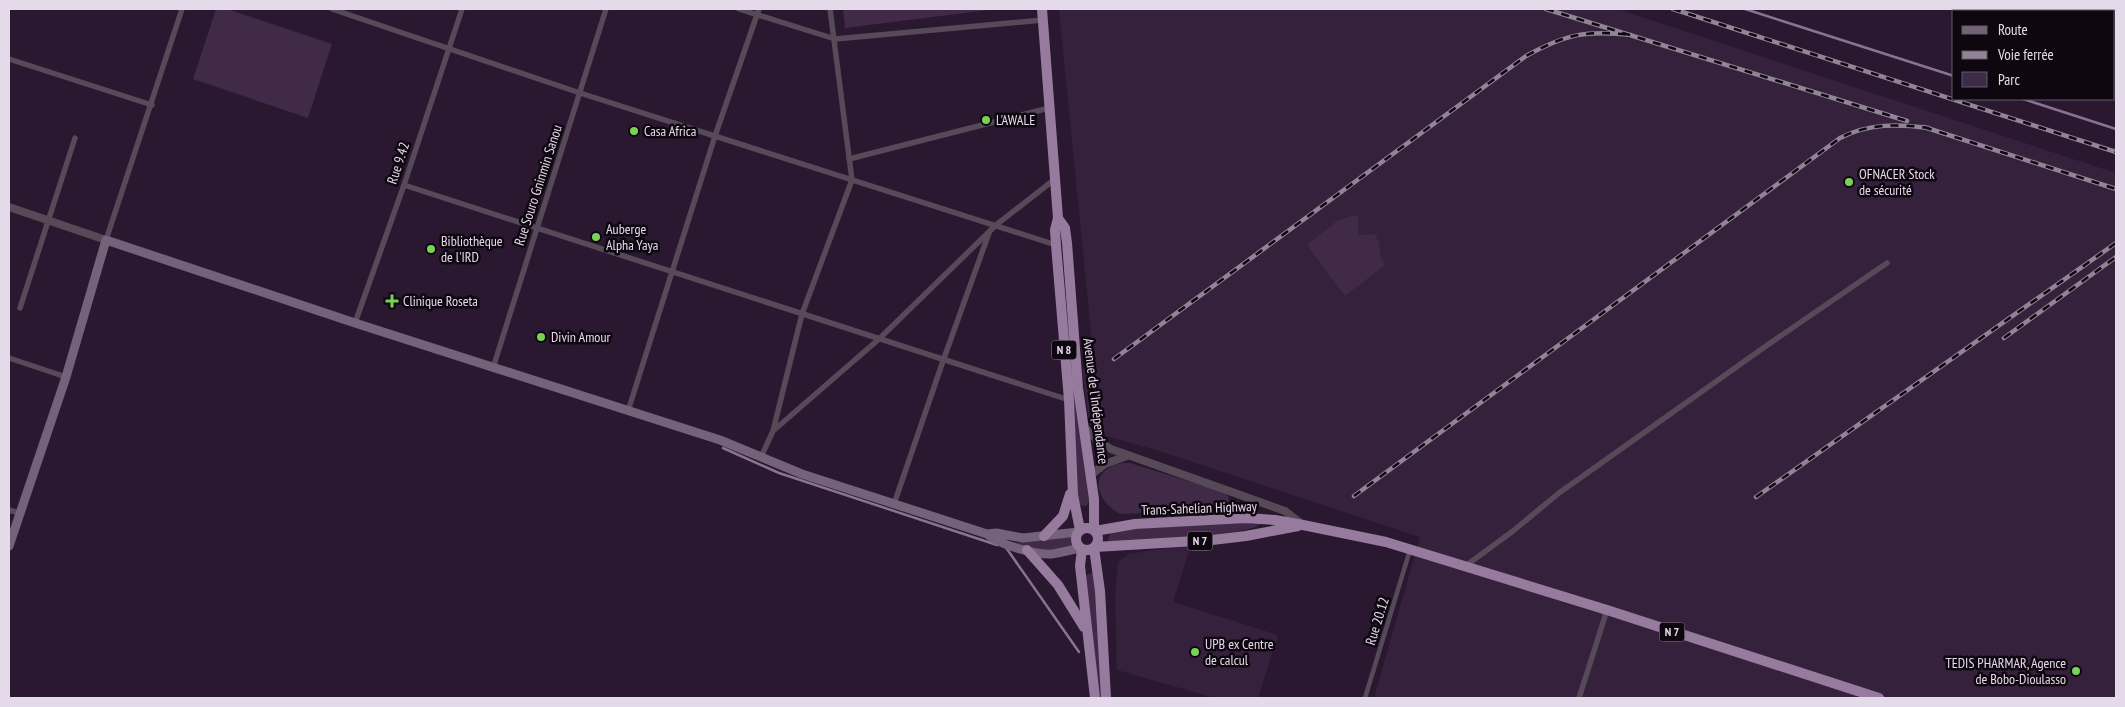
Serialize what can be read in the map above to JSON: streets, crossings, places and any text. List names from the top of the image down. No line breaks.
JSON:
{"streets":{"highway":["N 8","Avenue de l'Indépendance","Trans-Sahelian Highway","N 7"],"street":["Rue 9.42","Rue Souro Gninmin Sanou","Rue 20.12"]},"crossings":[["Avenue de l'Indépendance","Trans-Sahelian Highway"],["Trans-Sahelian Highway","N 7"],["Trans-Sahelian Highway","Rue 20.12"]],"places":{"other":["L'AWALE","Casa Africa","OFNACER Stock de sécurité","Auberge Alpha Yaya","Bibliothèque de l'IRD","Divin Amour","UPB ex Centre de calcul","TEDIS PHARMAR, Agence de Bobo-Dioulasso"],"health":["Clinique Roseta"]},"legend":["Route","Voie ferrée","Parc"]}
